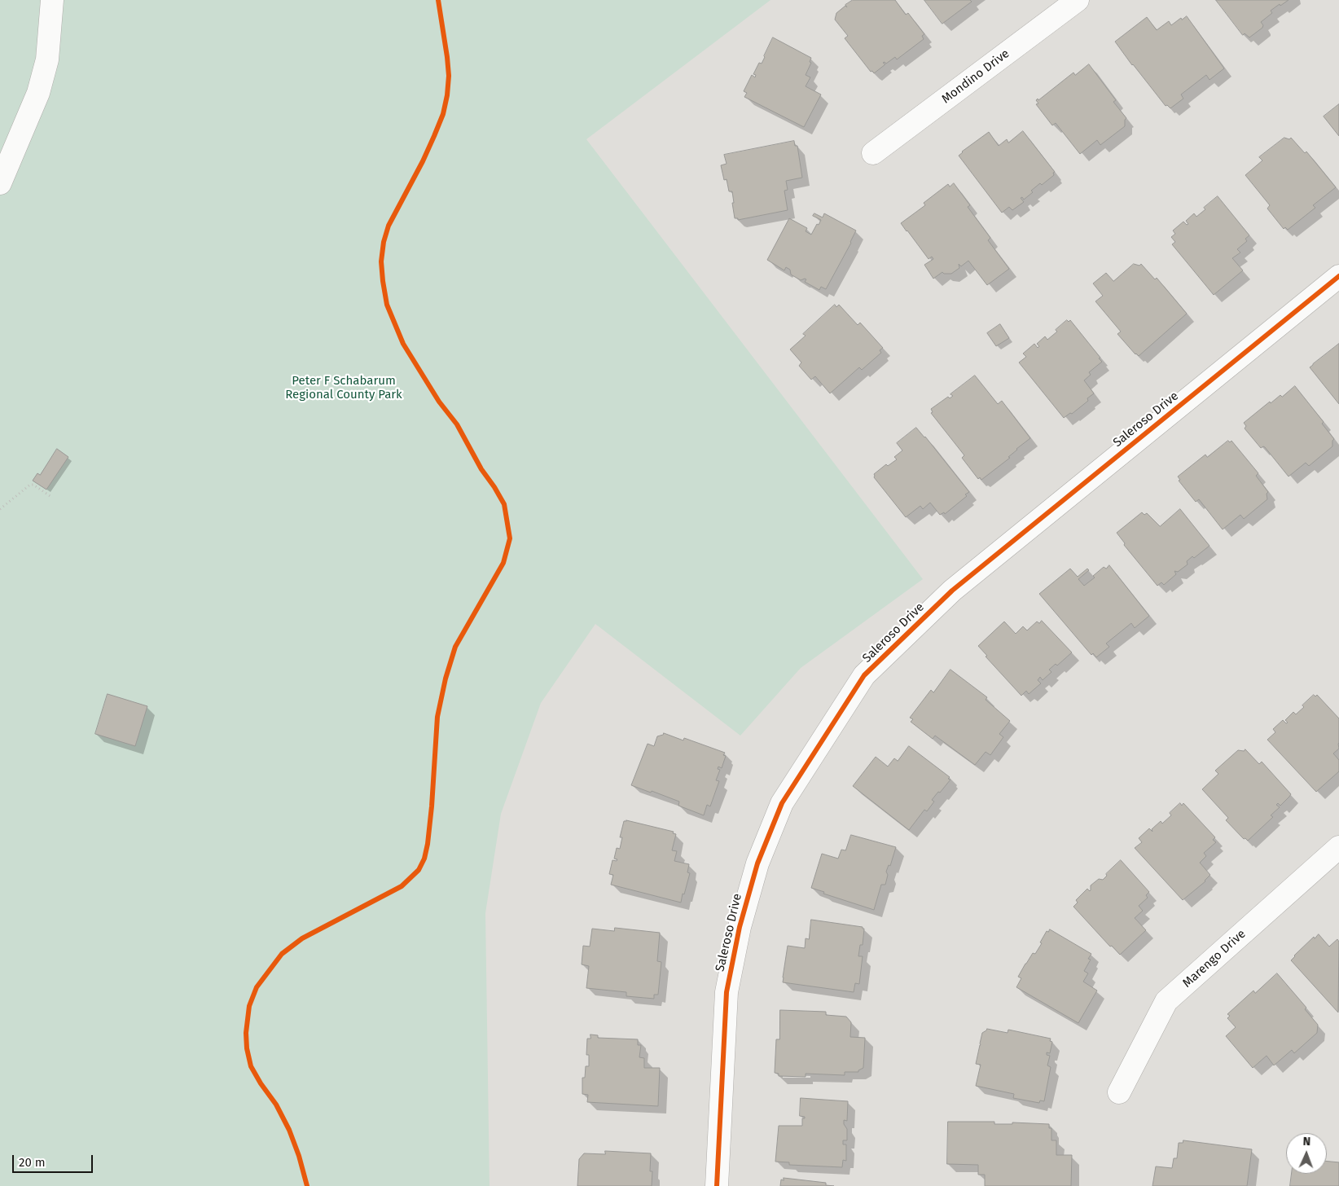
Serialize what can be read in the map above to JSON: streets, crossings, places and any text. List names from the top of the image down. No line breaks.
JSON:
{"streets":{"street":["Mondino Drive","Saleroso Drive","Marengo Drive"]},"parks":["Peter F Schabarum Regional County Park"],"scale_bar":"20 m","north":"top"}
